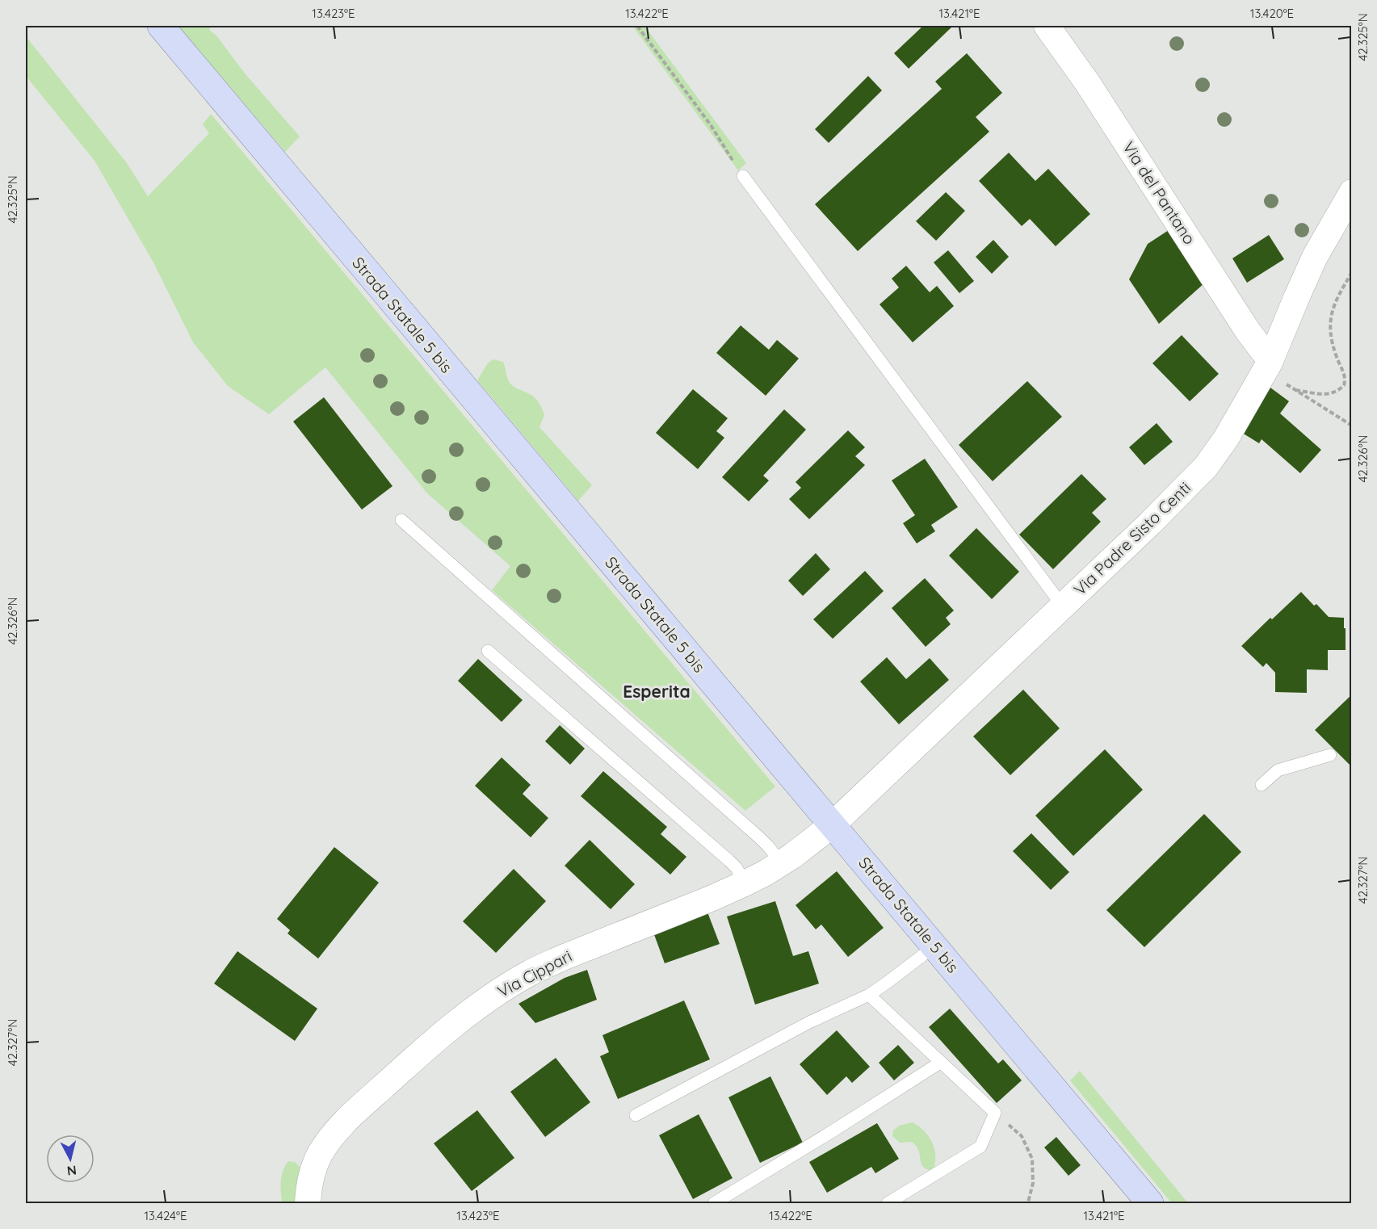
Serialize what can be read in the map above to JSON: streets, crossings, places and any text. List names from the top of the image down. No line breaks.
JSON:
{"streets":{"main road":["Strada Statale 5 bis"],"street":["Via del Pantano","Via Padre Sisto Centi","Via Cippari"]},"crossings":[["Via del Pantano","Via Padre Sisto Centi"],["Strada Statale 5 bis","Via Padre Sisto Centi"],["Strada Statale 5 bis","Via Cippari"],["Via Padre Sisto Centi","Via Cippari"]],"districts":["Esperita"],"north":"bottom","coordinates":["13.423°E","13.422°E","13.421°E","13.420°E","42.325°N","42.326°N","42.327°N","13.424°E"]}
